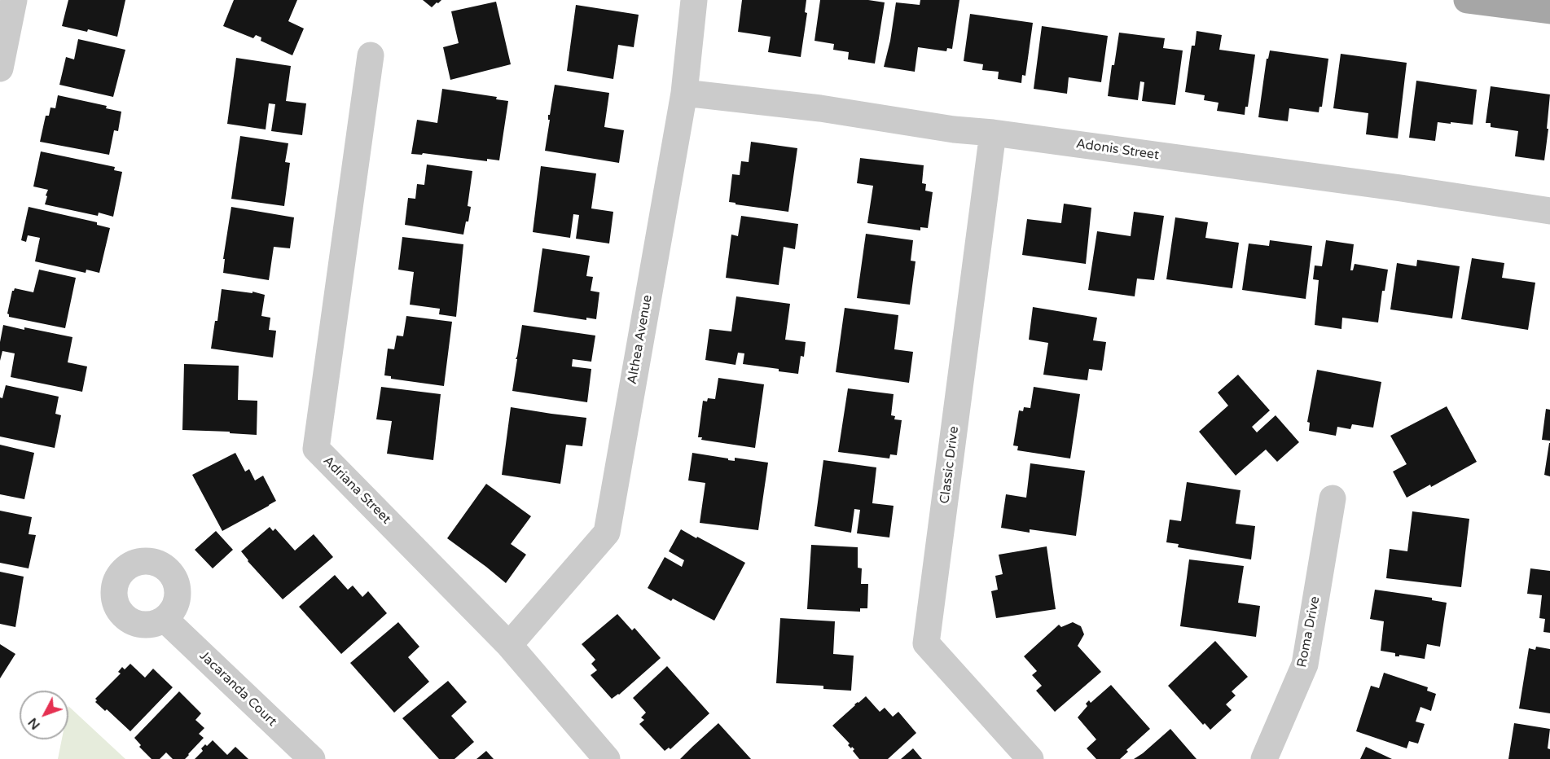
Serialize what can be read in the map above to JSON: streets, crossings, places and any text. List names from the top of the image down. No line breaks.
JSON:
{"streets":{"street":["Adonis Street","Althea Avenue","Classic Drive","Adriana Street","Roma Drive","Jacaranda Court"]},"crossings":[["Adonis Street","Althea Avenue"],["Adonis Street","Classic Drive"],["Althea Avenue","Adriana Street"]],"north":"bottom left"}
